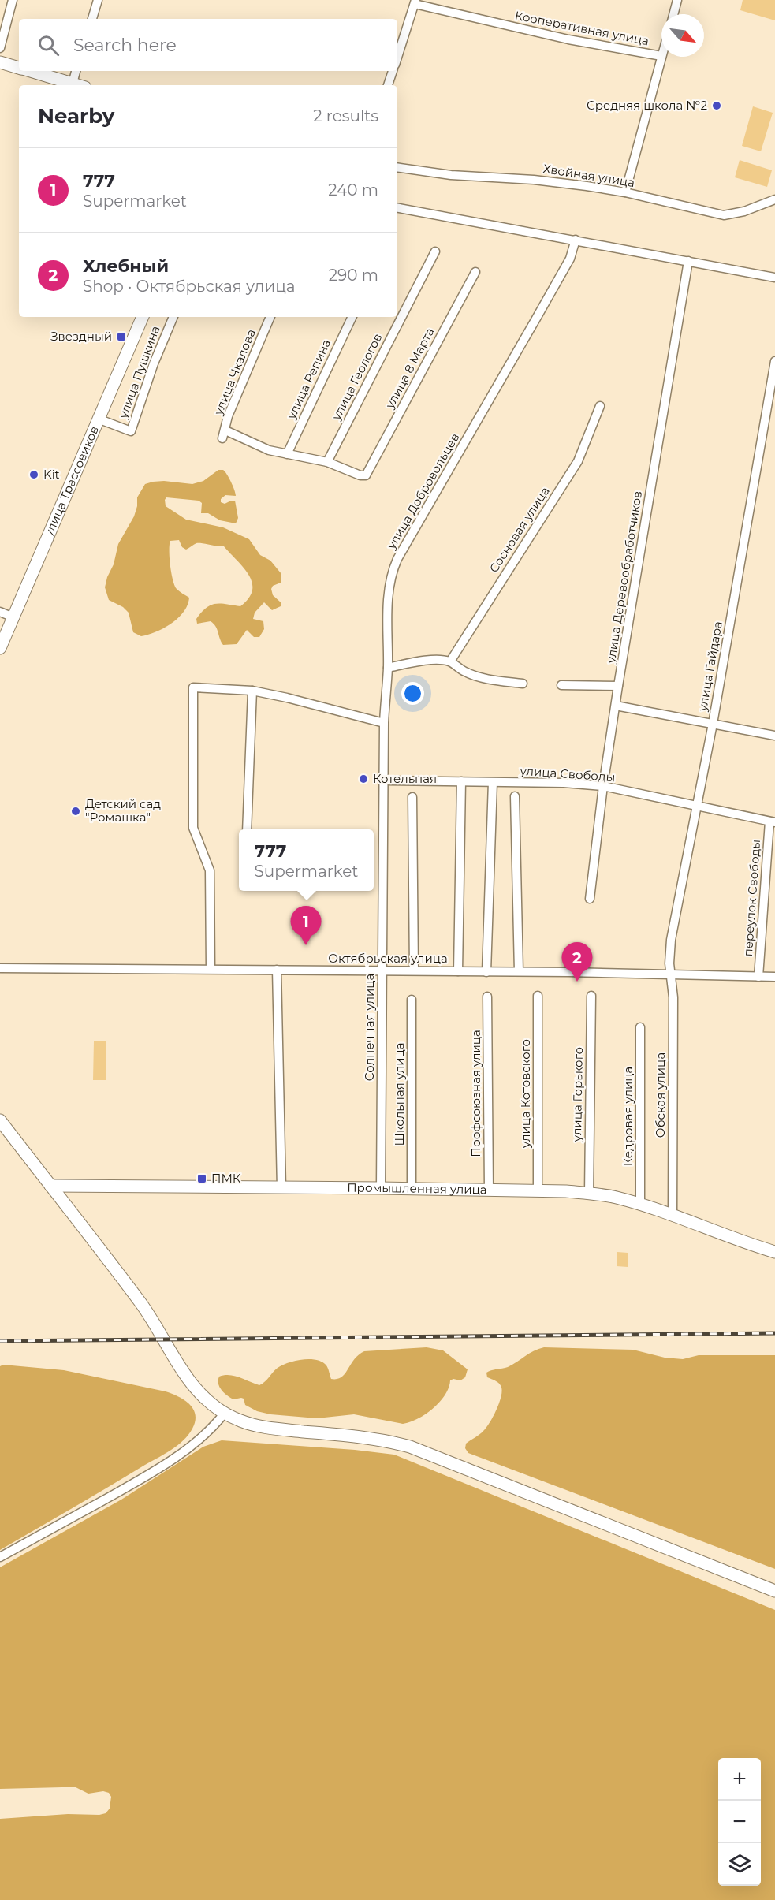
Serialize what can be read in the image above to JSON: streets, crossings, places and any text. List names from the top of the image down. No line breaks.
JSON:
{"streets":{"main road":["улица Трассовиков","Промышленная улица"],"street":["Кооперативная улица","Хвойная улица","улица 8 Марта","улица Пушкина","улица Чкалова","улица Геологов","улица Репина","улица Добровольцев","Сосновая улица","улица Деревообработчиков","улица Гайдара","улица Свободы","переулок Свободы","Октябрьская улица","Солнечная улица","Профсоюзная улица","улица Котовского","Школьная улица","улица Горького","Обская улица","Кедровая улица"]},"crossings":[["улица 8 Марта","улица Геологов"],["улица Пушкина","улица Трассовиков"],["улица Чкалова","улица Репина"],["улица Добровольцев","улица Свободы"],["улица Добровольцев","Солнечная улица"],["улица Деревообработчиков","улица Свободы"],["улица Гайдара","улица Свободы"],["улица Гайдара","Октябрьская улица"],["улица Гайдара","Обская улица"],["улица Свободы","переулок Свободы"],["улица Свободы","Солнечная улица"],["переулок Свободы","Октябрьская улица"],["Октябрьская улица","Солнечная улица"],["Октябрьская улица","Обская улица"],["Солнечная улица","Промышленная улица"],["Профсоюзная улица","Промышленная улица"],["улица Котовского","Промышленная улица"],["Школьная улица","Промышленная улица"],["улица Горького","Промышленная улица"],["Обская улица","Промышленная улица"],["Кедровая улица","Промышленная улица"]],"places":{"other":["Средняя школа №2","Kit","Котельная","Детский сад \"Ромашка\""],"transit":["Звездный","ПМК"]},"north":"bottom right","page":{"search":"Search here","heading":["Nearby","2 results"],"list":[{"mark":"1","name":"777","note":"Supermarket","value":"240 m"},{"mark":"2","name":"Хлебный","note":"Shop · Октябрьская улица","value":"290 m"}],"popup":["777","Supermarket"],"pins":["1","2"],"map_buttons":["+","−"]}}
